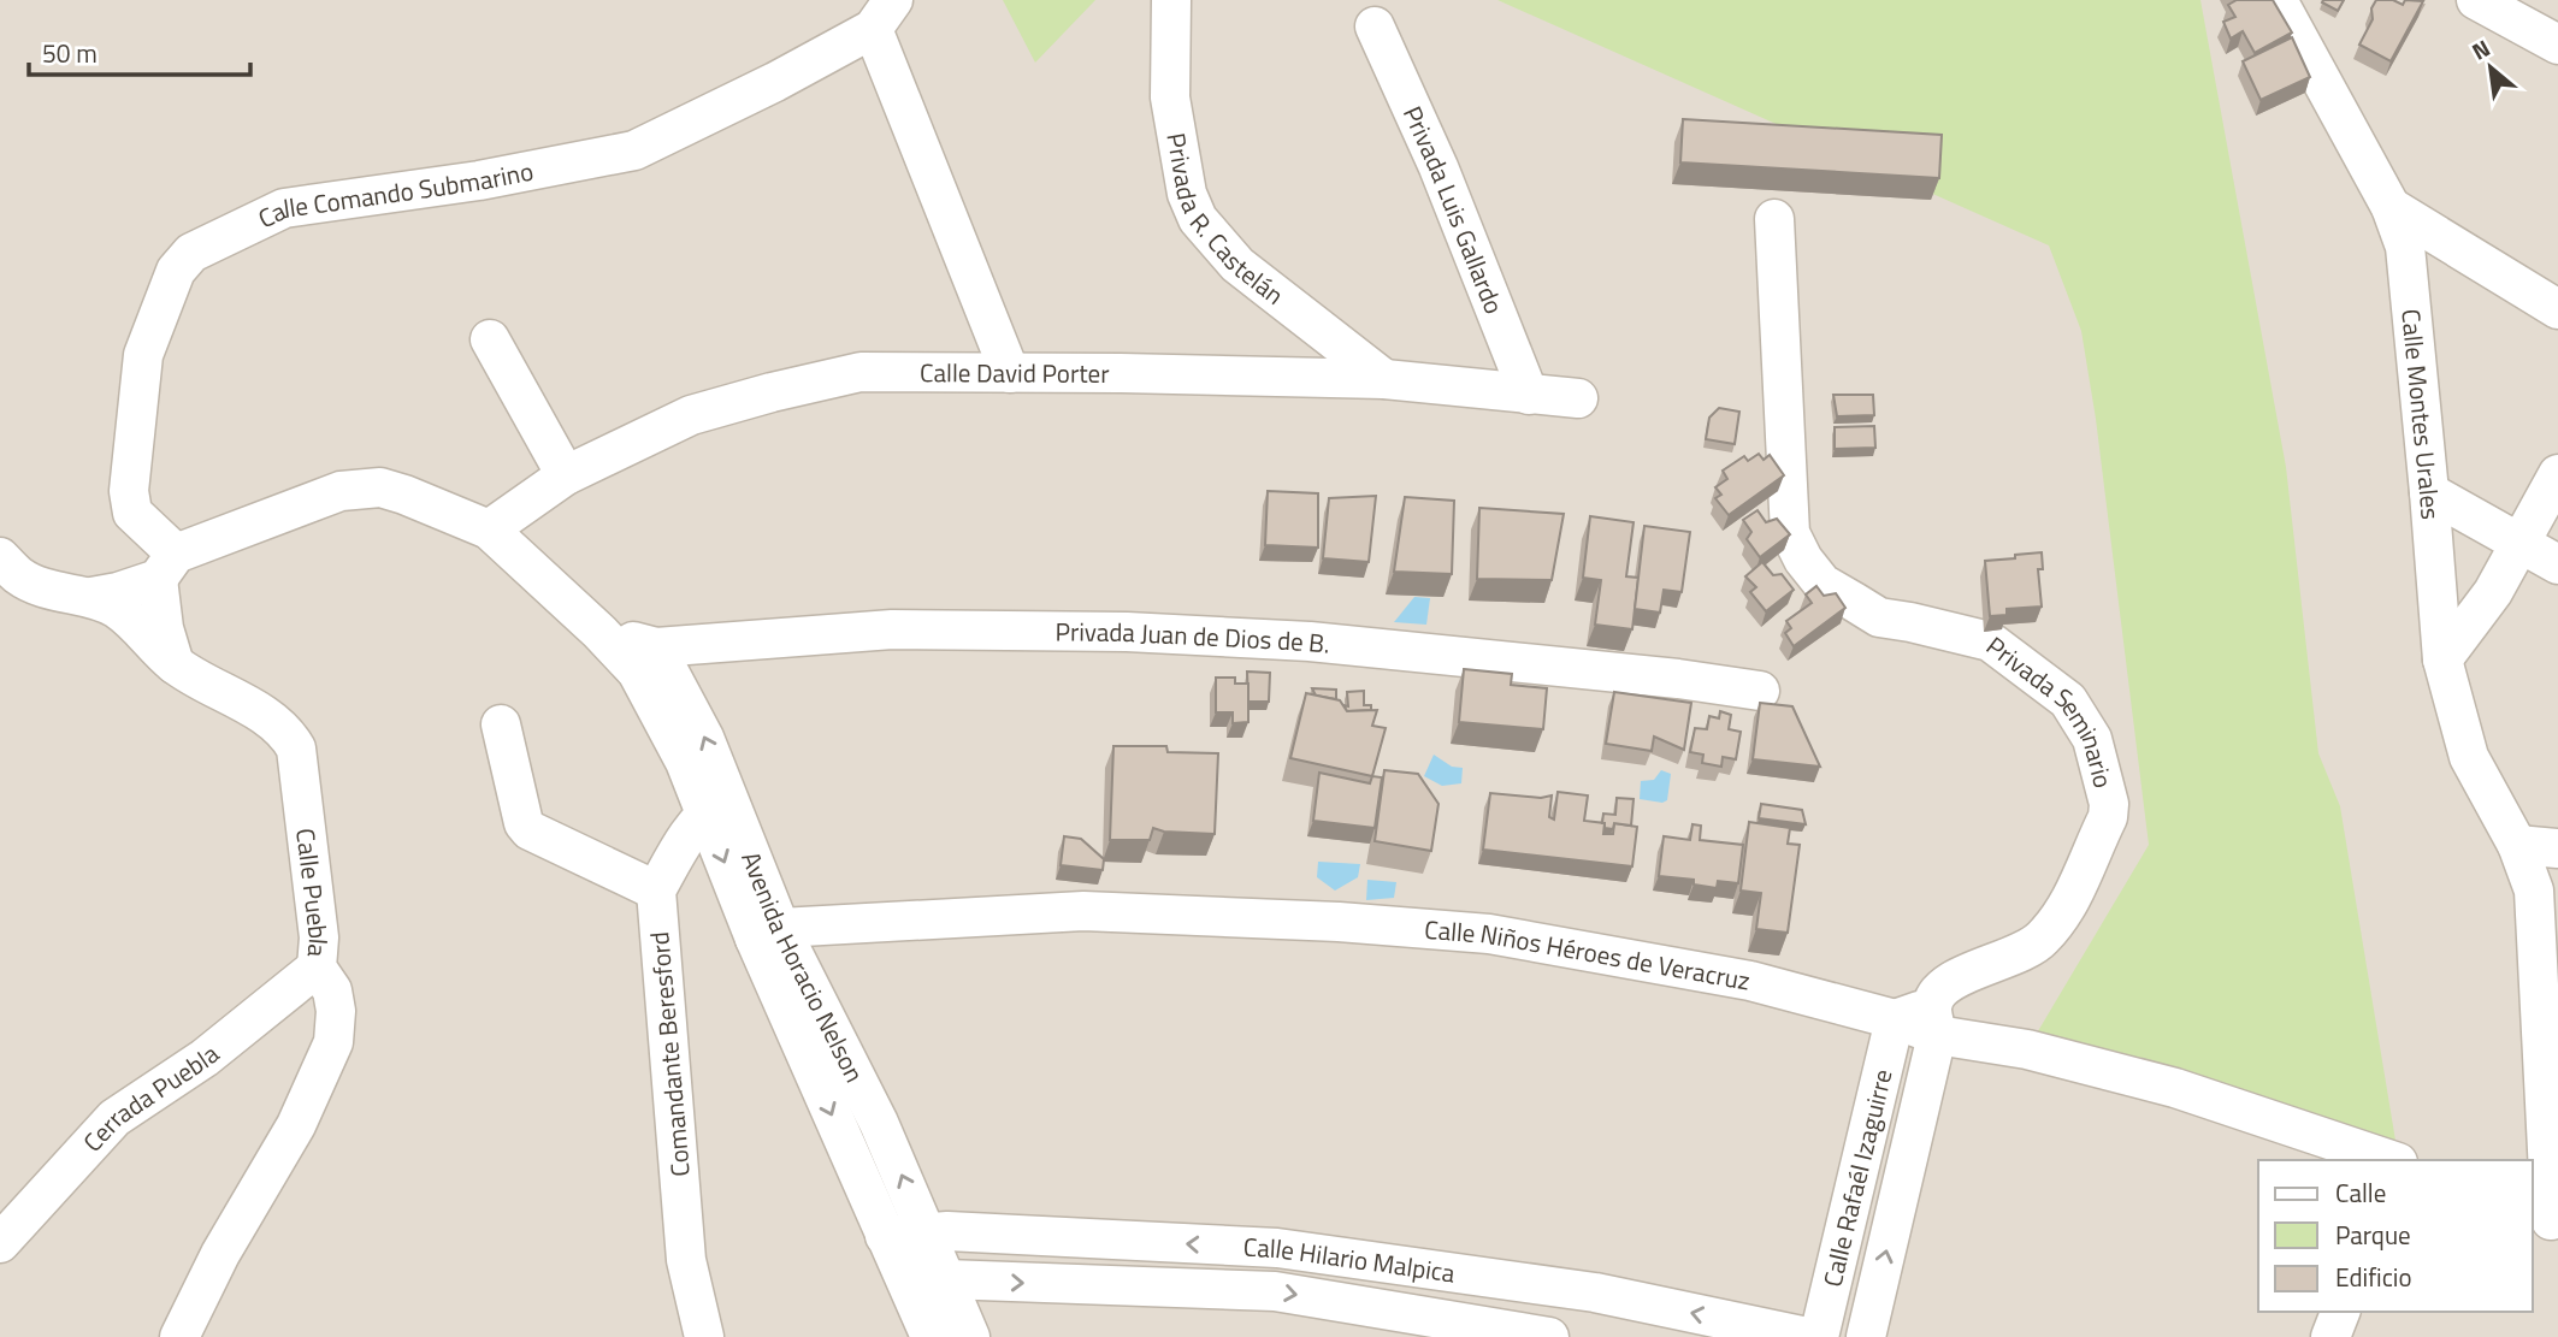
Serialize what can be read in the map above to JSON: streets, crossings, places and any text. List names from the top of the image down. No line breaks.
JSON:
{"streets":{"street":["Calle Comando Submarino","Privada Luis Gallardo","Privada R. Castelán","Calle David Porter","Calle Montes Urales","Privada Juan de Dios de B.","Privada Seminario","Calle Puebla","Calle Niños Héroes de Veracruz","Avenida Horacio Nelson","Comandante Beresford","Cerrada Puebla","Calle Rafaél Izaguirre","Calle Hilario Malpica"]},"crossings":[["Privada Luis Gallardo","Calle David Porter"],["Privada R. Castelán","Calle David Porter"],["Privada Juan de Dios de B.","Avenida Horacio Nelson"],["Privada Seminario","Calle Niños Héroes de Veracruz"],["Privada Seminario","Calle Rafaél Izaguirre"],["Calle Puebla","Cerrada Puebla"],["Calle Niños Héroes de Veracruz","Avenida Horacio Nelson"],["Calle Niños Héroes de Veracruz","Calle Rafaél Izaguirre"],["Avenida Horacio Nelson","Calle Hilario Malpica"]],"legend":["Calle","Parque","Edificio"],"scale_bar":"50 m","north":"top left"}
